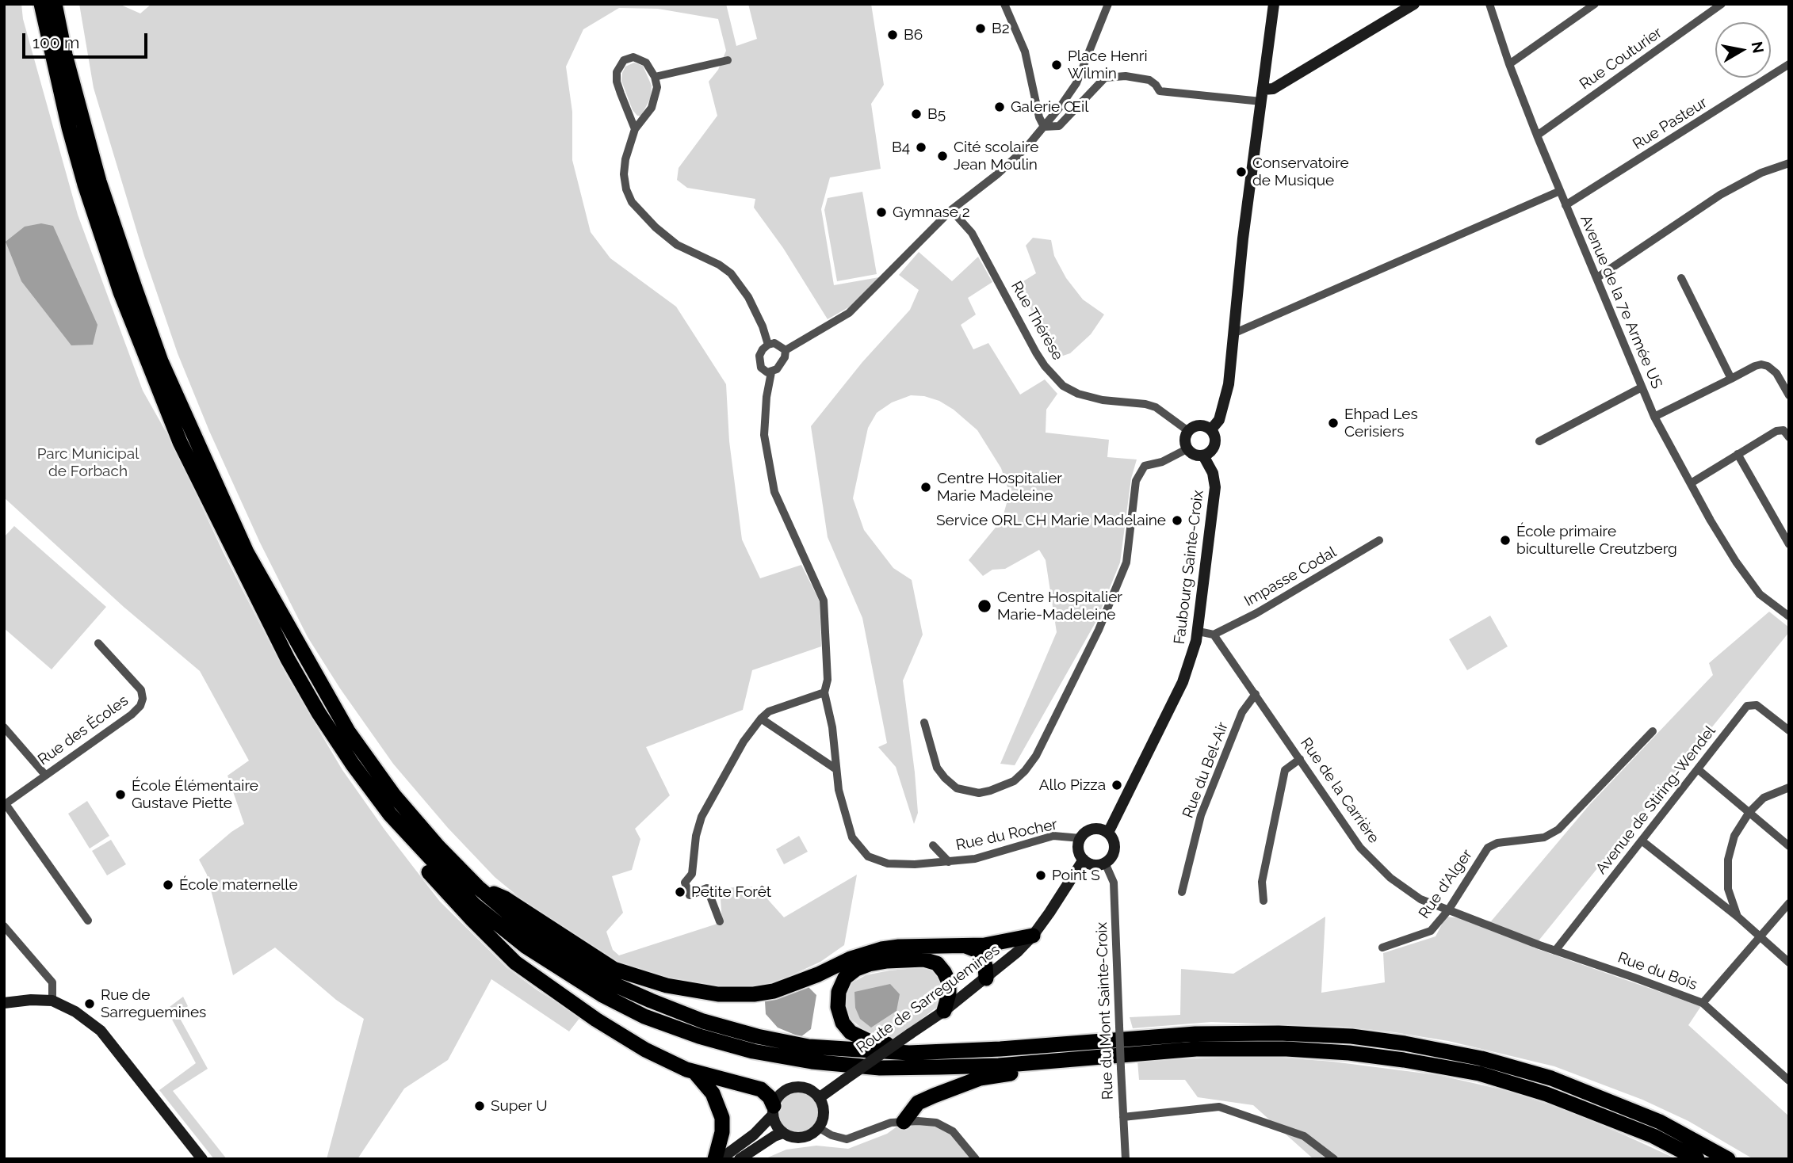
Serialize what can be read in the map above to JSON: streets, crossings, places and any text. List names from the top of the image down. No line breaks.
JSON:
{"streets":{"main road":["Faubourg Sainte-Croix","Route de Sarreguemines"],"street":["Rue Couturier","Rue Pasteur","Avenue de la 7e Armée US","Rue Thérèse","Impasse Codal","Rue des Écoles","Rue du Bel-Air","Rue de la Carrière","Avenue de Stiring-Wendel","Rue du Rocher","Rue d'Alger","Rue du Bois","Rue du Mont Sainte-Croix"]},"crossings":[["Rue Couturier","Avenue de la 7e Armée US"],["Rue Pasteur","Avenue de la 7e Armée US"],["Rue Thérèse","Faubourg Sainte-Croix"],["Faubourg Sainte-Croix","Rue du Rocher"],["Faubourg Sainte-Croix","Route de Sarreguemines"],["Faubourg Sainte-Croix","Rue du Mont Sainte-Croix"],["Impasse Codal","Rue de la Carrière"],["Rue du Bel-Air","Rue de la Carrière"],["Rue de la Carrière","Avenue de Stiring-Wendel"],["Rue de la Carrière","Rue d'Alger"],["Rue de la Carrière","Rue du Bois"],["Avenue de Stiring-Wendel","Rue du Bois"],["Rue du Rocher","Route de Sarreguemines"],["Rue du Rocher","Rue du Mont Sainte-Croix"],["Route de Sarreguemines","Rue du Mont Sainte-Croix"]],"parks":["Parc Municipal de Forbach"],"places":["B2","B6","Place Henri Wilmin","Galerie Œil","B5","B4","Cité scolaire Jean Moulin","Conservatoire de Musique","Gymnase 2","Ehpad Les Cerisiers","Centre Hospitalier Marie Madeleine","Service ORL CH Marie Madelaine","École primaire biculturelle Creutzberg","Centre Hospitalier Marie-Madeleine","Allo Pizza","École Élémentaire Gustave Piette","Point S","École maternelle","Petite Forêt","Rue de Sarreguemines","Super U"],"scale_bar":"100 m","north":"right"}
